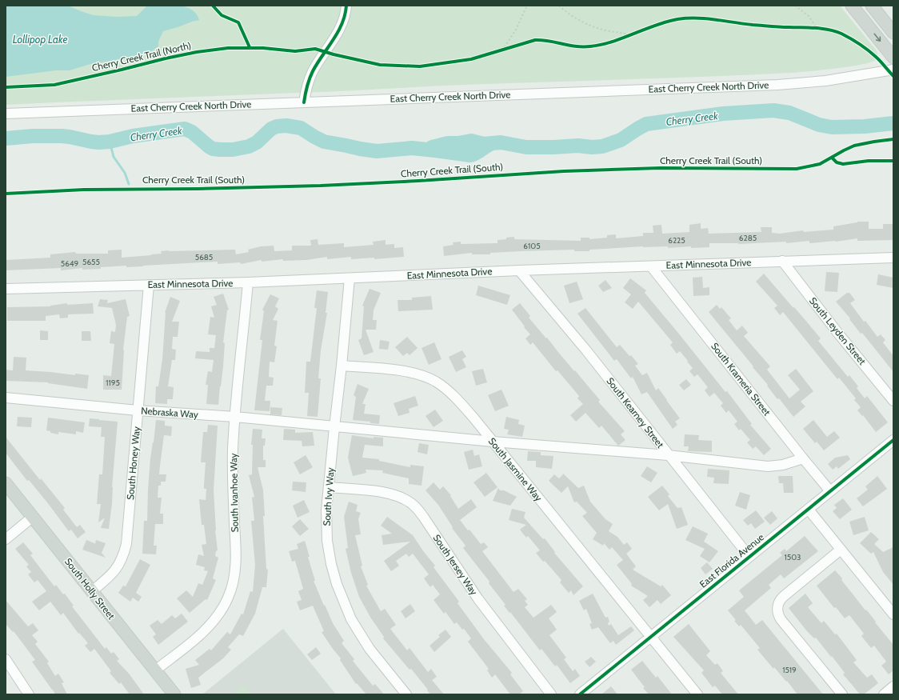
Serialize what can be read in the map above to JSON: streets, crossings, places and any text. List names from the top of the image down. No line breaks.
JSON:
{"streets":{"main road":["South Holly Street"],"street":["East Cherry Creek North Drive","East Minnesota Drive","South Leyden Street","South Krameria Street","Nebraska Way","South Kearney Street","South Honey Way","South Jasmine Way","South Ivanhoe Way","South Ivy Way","East Florida Avenue","South Jersey Way"],"cycle path":["Cherry Creek Trail (North)","Cherry Creek Trail (South)"]},"crossings":[["East Minnesota Drive","South Leyden Street"],["East Minnesota Drive","South Krameria Street"],["East Minnesota Drive","South Kearney Street"],["East Minnesota Drive","South Honey Way"],["East Minnesota Drive","South Ivanhoe Way"],["East Minnesota Drive","South Ivy Way"],["South Krameria Street","Nebraska Way"],["South Krameria Street","East Florida Avenue"],["Nebraska Way","South Kearney Street"],["Nebraska Way","South Honey Way"],["Nebraska Way","South Jasmine Way"],["Nebraska Way","South Ivanhoe Way"],["Nebraska Way","South Ivy Way"],["South Kearney Street","East Florida Avenue"],["South Honey Way","South Holly Street"],["South Jasmine Way","South Ivy Way"],["South Jasmine Way","East Florida Avenue"],["South Ivanhoe Way","South Holly Street"],["South Ivy Way","South Jersey Way"]],"water":["Lollipop Lake","Cherry Creek"],"house_numbers":["6285","6225","6105","5685","5655","5649","1195","1503","1519"]}
